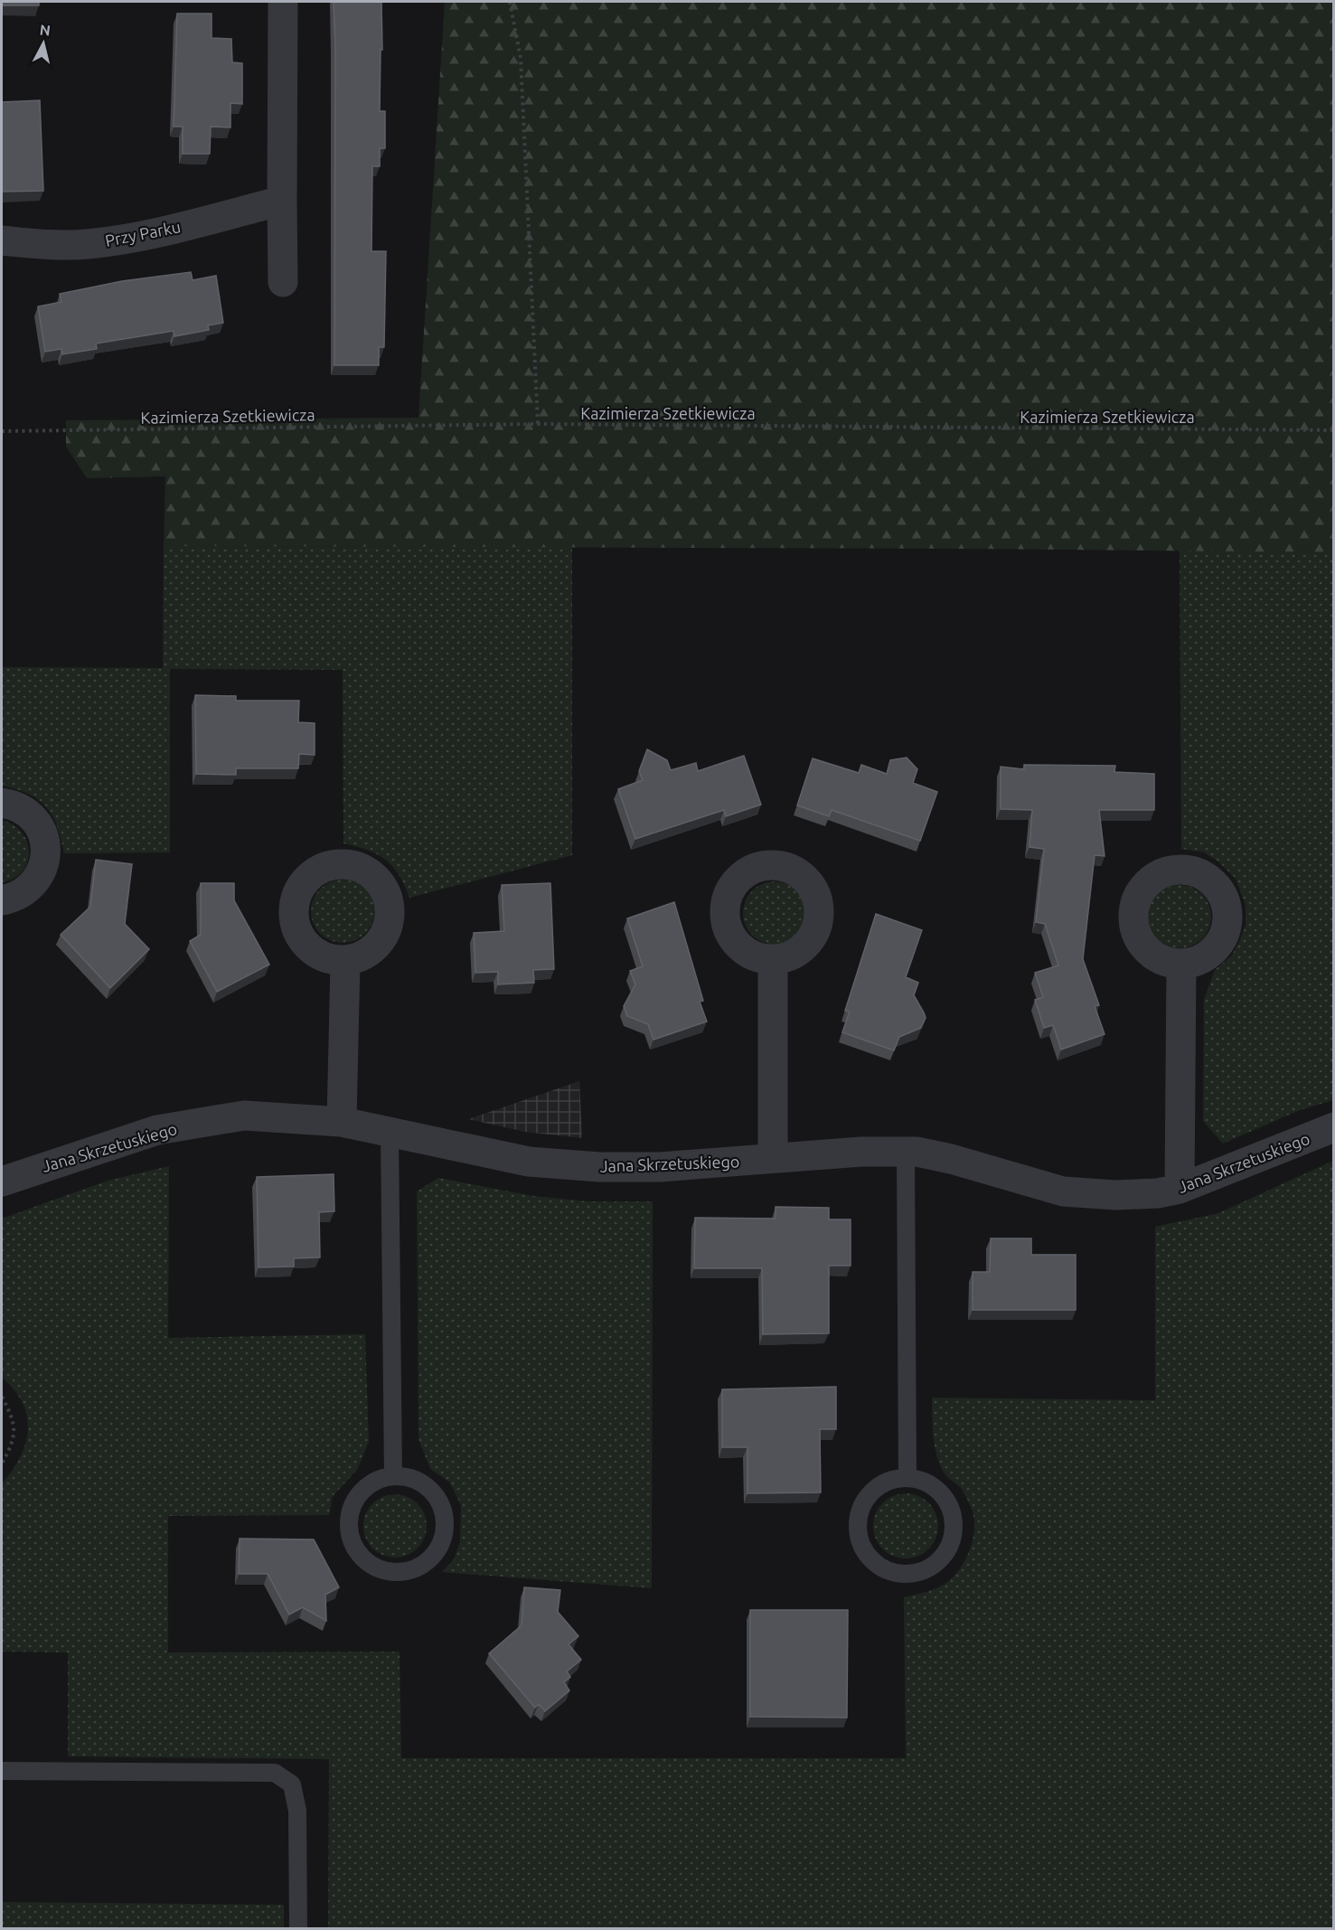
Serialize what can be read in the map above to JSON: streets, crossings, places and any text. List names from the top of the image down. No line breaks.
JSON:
{"streets":{"street":["Przy Parku","Jana Skrzetuskiego"],"path":["Kazimierza Szetkiewicza"]},"north":"top"}
